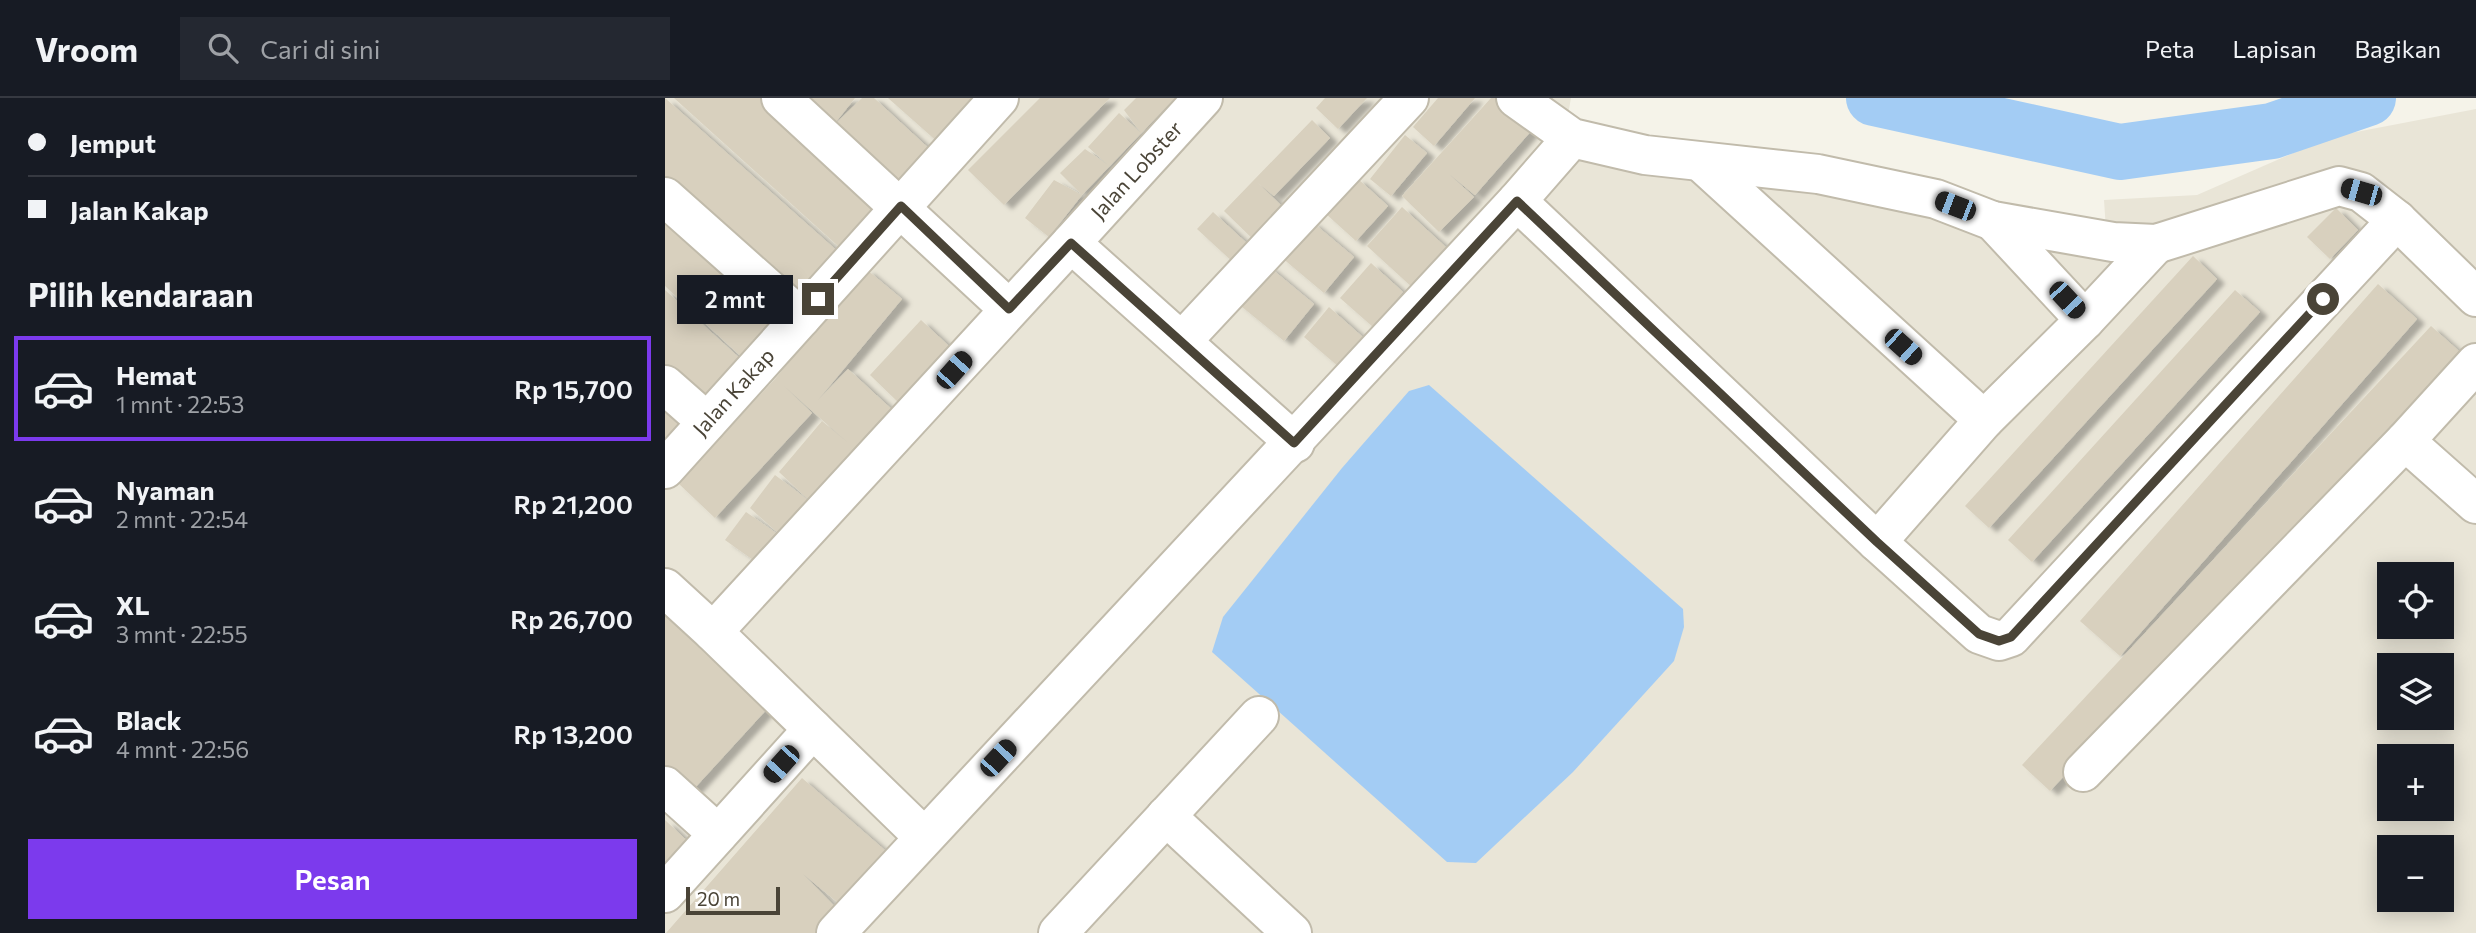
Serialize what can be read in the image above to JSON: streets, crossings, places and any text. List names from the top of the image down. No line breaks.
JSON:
{"streets":{"street":["Jalan Lobster","Jalan Kakap"]},"scale_bar":"20 m","page":{"header":"Vroom","search":"Cari di sini","nav":["Peta","Lapisan","Bagikan"],"banner":["Jemput","Jalan Kakap"],"heading":"Pilih kendaraan","bubble":"2 mnt","list":[{"name":"Hemat","note":"1 mnt · 22:53","value":"Rp 15,700"},{"name":"Nyaman","note":"2 mnt · 22:54","value":"Rp 21,200"},{"name":"XL","note":"3 mnt · 22:55","value":"Rp 26,700"},{"name":"Black","note":"4 mnt · 22:56","value":"Rp 13,200"}],"map_buttons":["+","−"],"buttons":"Pesan","scale":"20 m"}}
